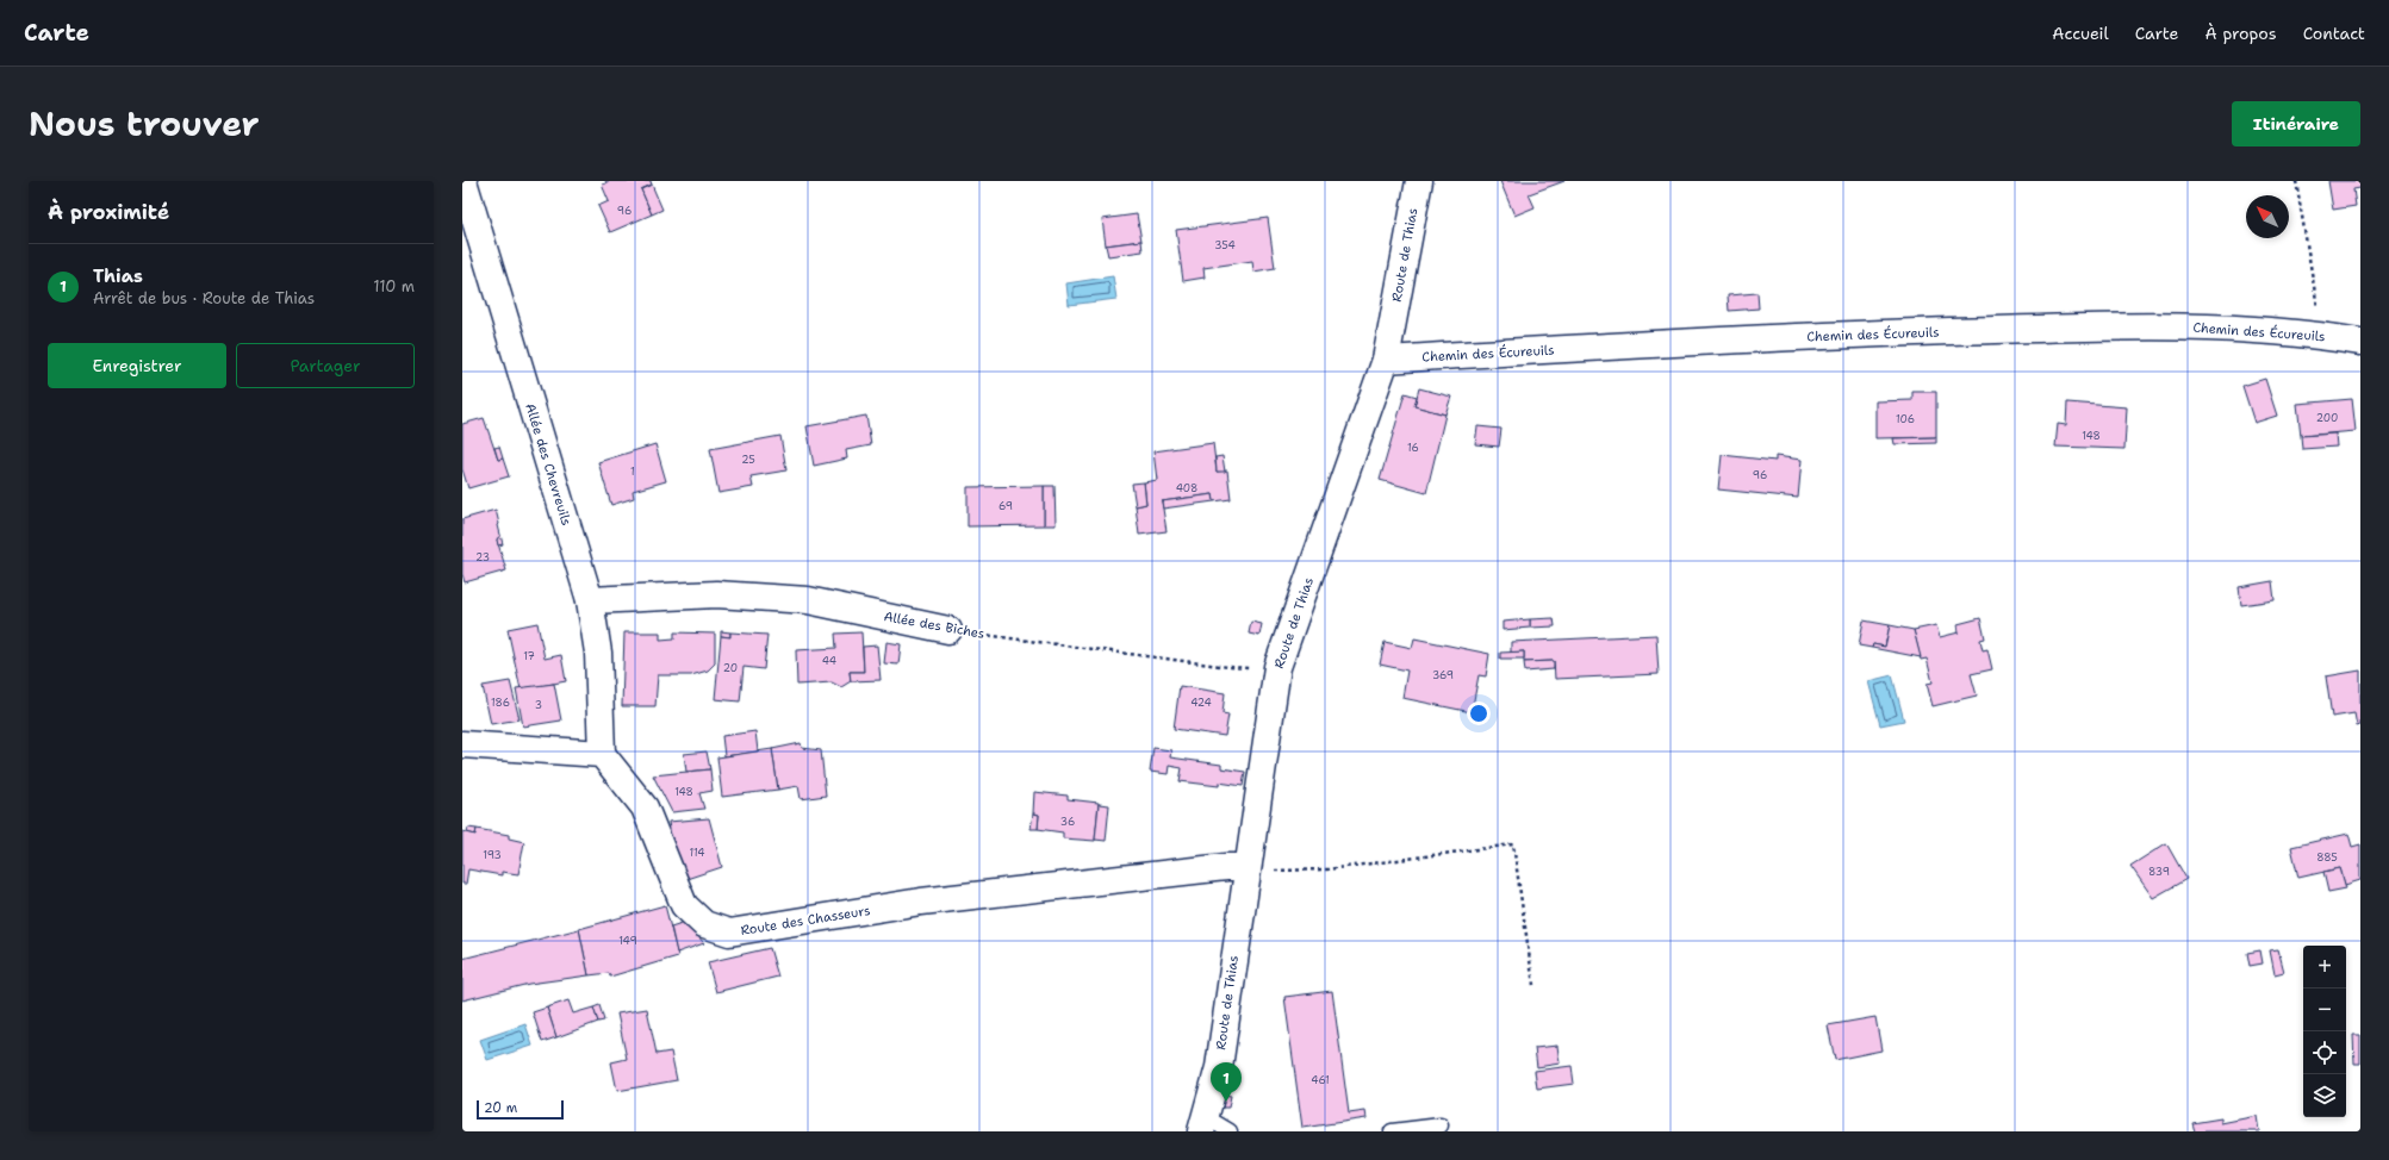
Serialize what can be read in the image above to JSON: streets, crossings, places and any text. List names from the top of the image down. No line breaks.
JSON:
{"streets":{"street":["Route de Thias","Chemin des Écureuils","Allée des Chevreuils","Allée des Biches","Route des Chasseurs"]},"crossings":[["Route de Thias","Chemin des Écureuils"],["Route de Thias","Allée des Biches"],["Route de Thias","Route des Chasseurs"],["Allée des Chevreuils","Allée des Biches"],["Allée des Chevreuils","Route des Chasseurs"]],"house_numbers":["96","354","200","106","148","16","25","1","96","408","69","23","17","44","20","369","186","424","3","148","36","114","193","885","839","149","461"],"scale_bar":"20 m","north":"top left","page":{"header":"Carte","nav":["Accueil","Carte","À propos","Contact"],"title":"Nous trouver","buttons":["Itinéraire",["Enregistrer","Partager"]],"heading":"À proximité","list":[{"mark":"1","name":"Thias","note":"Arrêt de bus · Route de Thias","value":"110 m"}],"map_buttons":["+","−"],"pins":"1","scale":"20 m"}}
